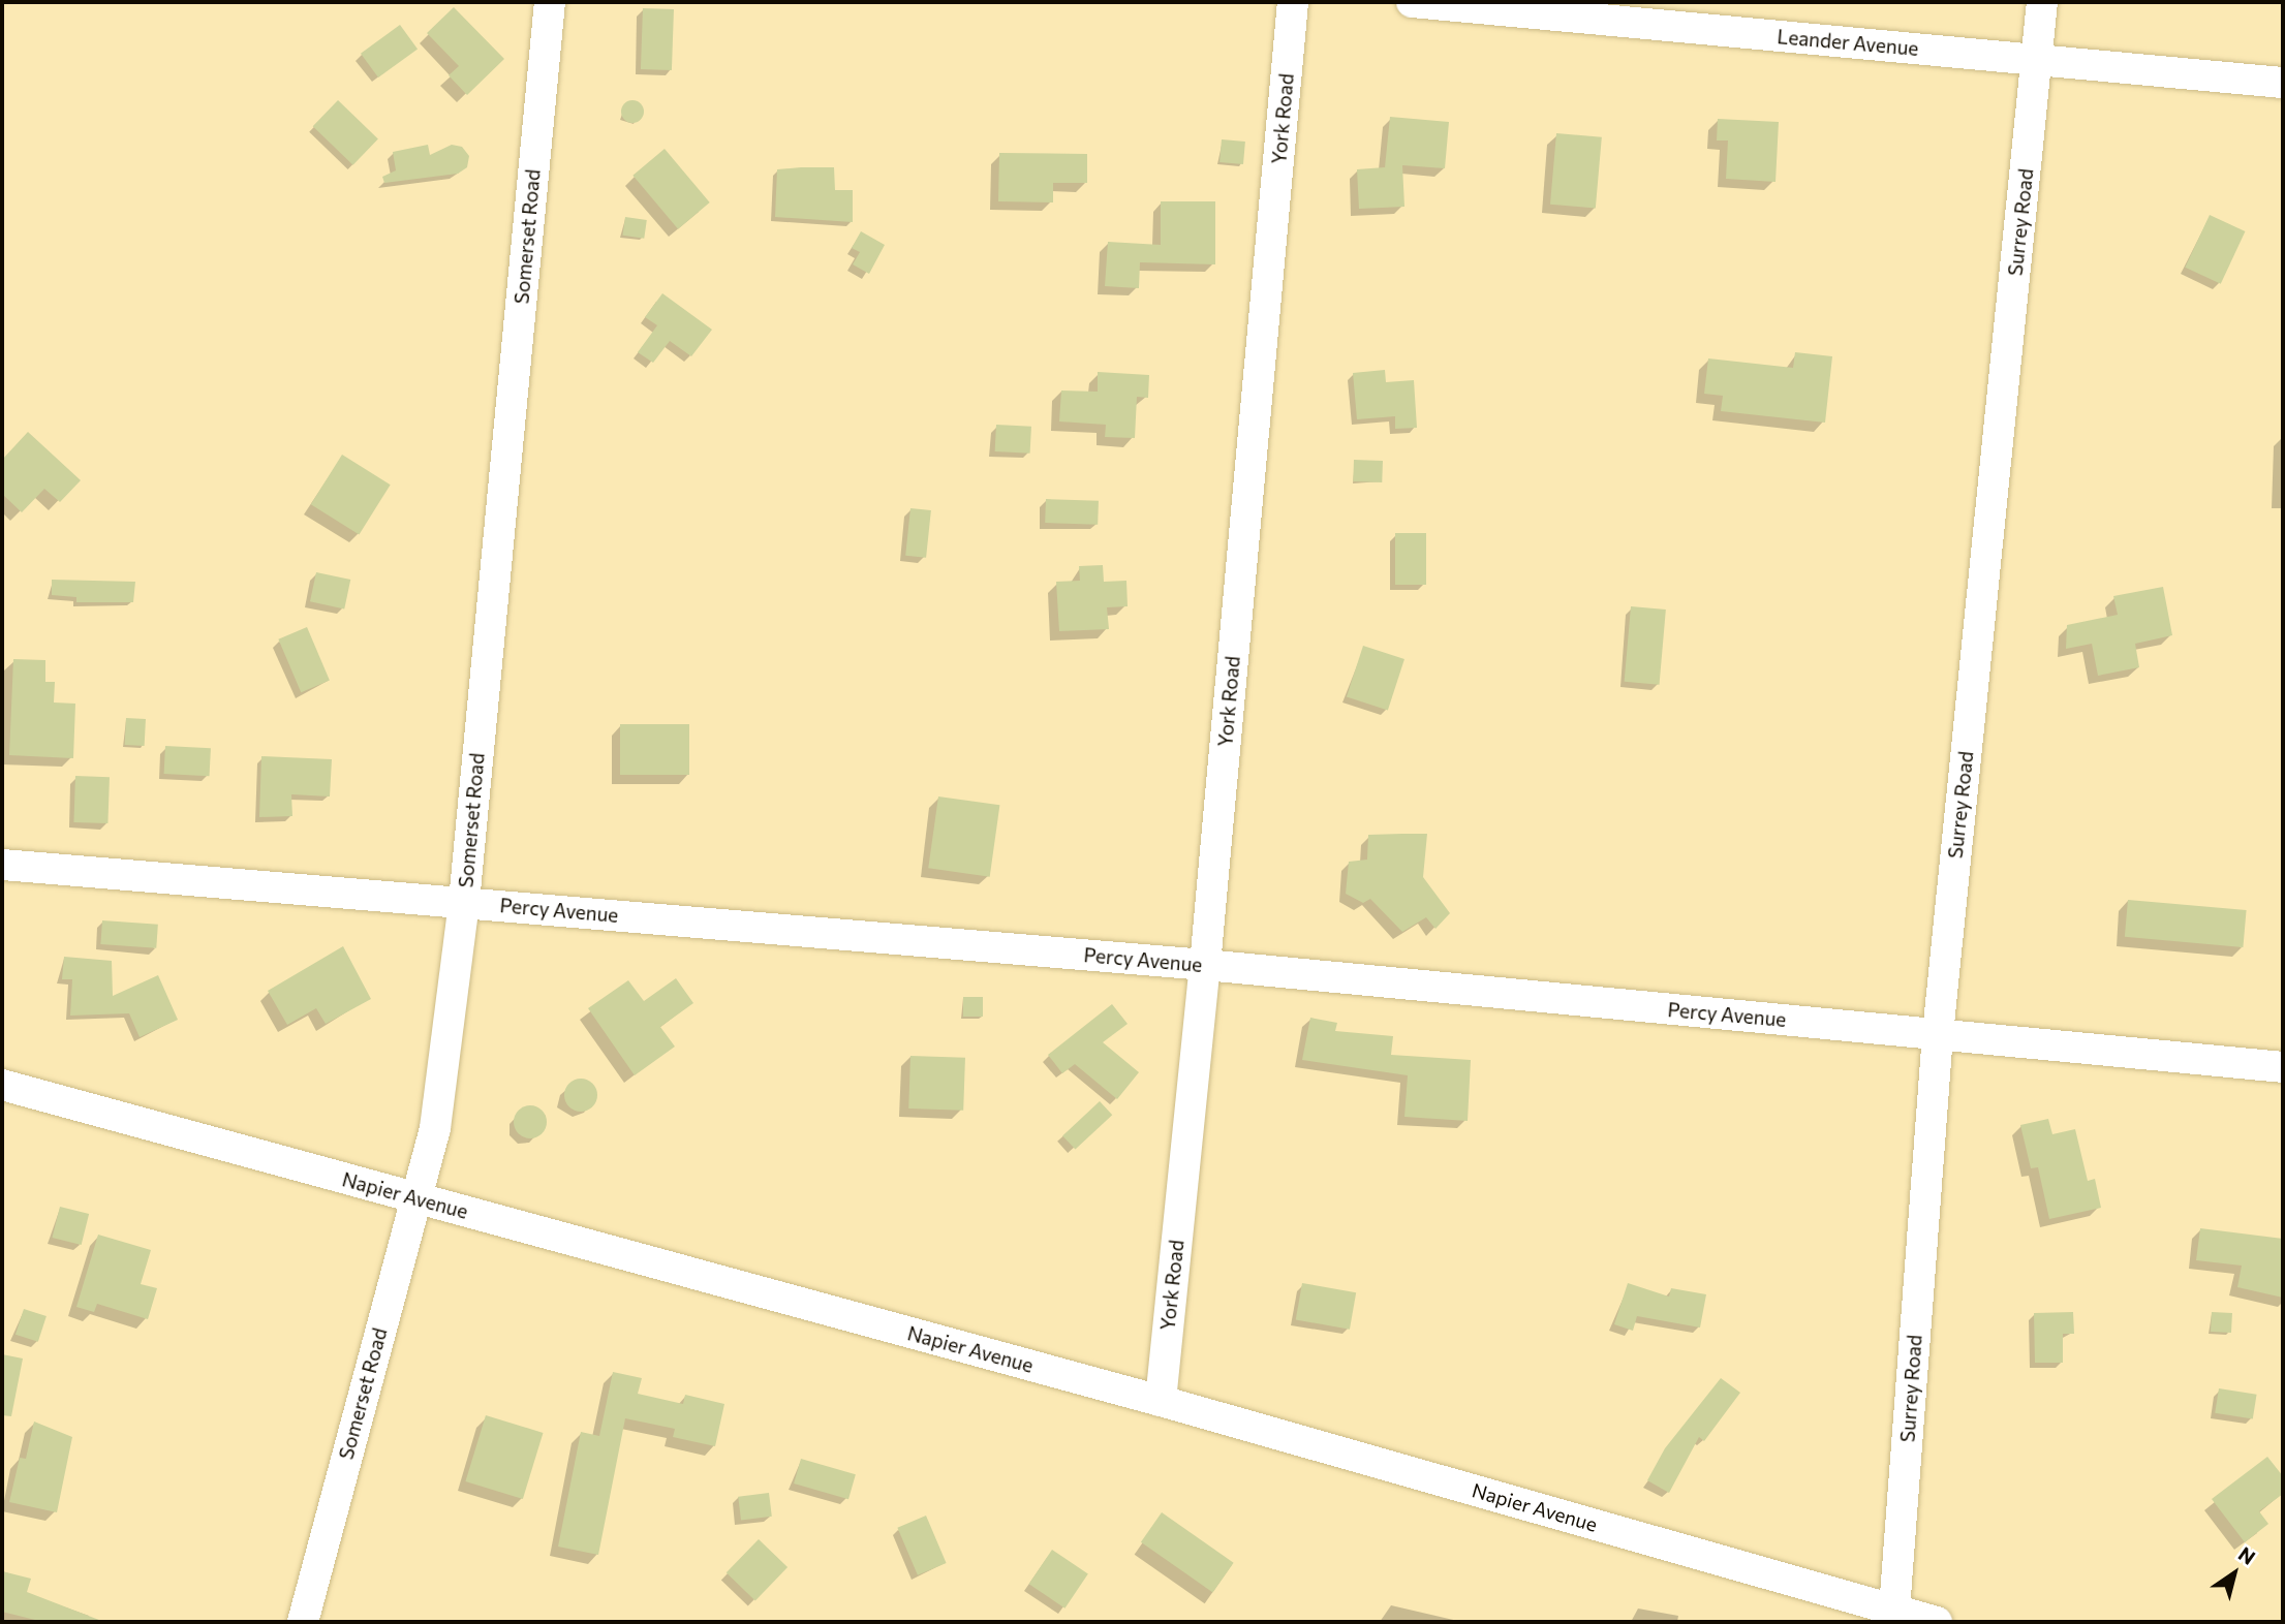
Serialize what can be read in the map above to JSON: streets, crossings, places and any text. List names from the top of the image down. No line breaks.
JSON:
{"streets":{"street":["Leander Avenue","York Road","Surrey Road","Somerset Road","Percy Avenue","Napier Avenue"]},"crossings":[["Leander Avenue","Surrey Road"],["York Road","Percy Avenue"],["York Road","Napier Avenue"],["Surrey Road","Percy Avenue"],["Surrey Road","Napier Avenue"],["Somerset Road","Percy Avenue"],["Somerset Road","Napier Avenue"]],"north":"top right"}
